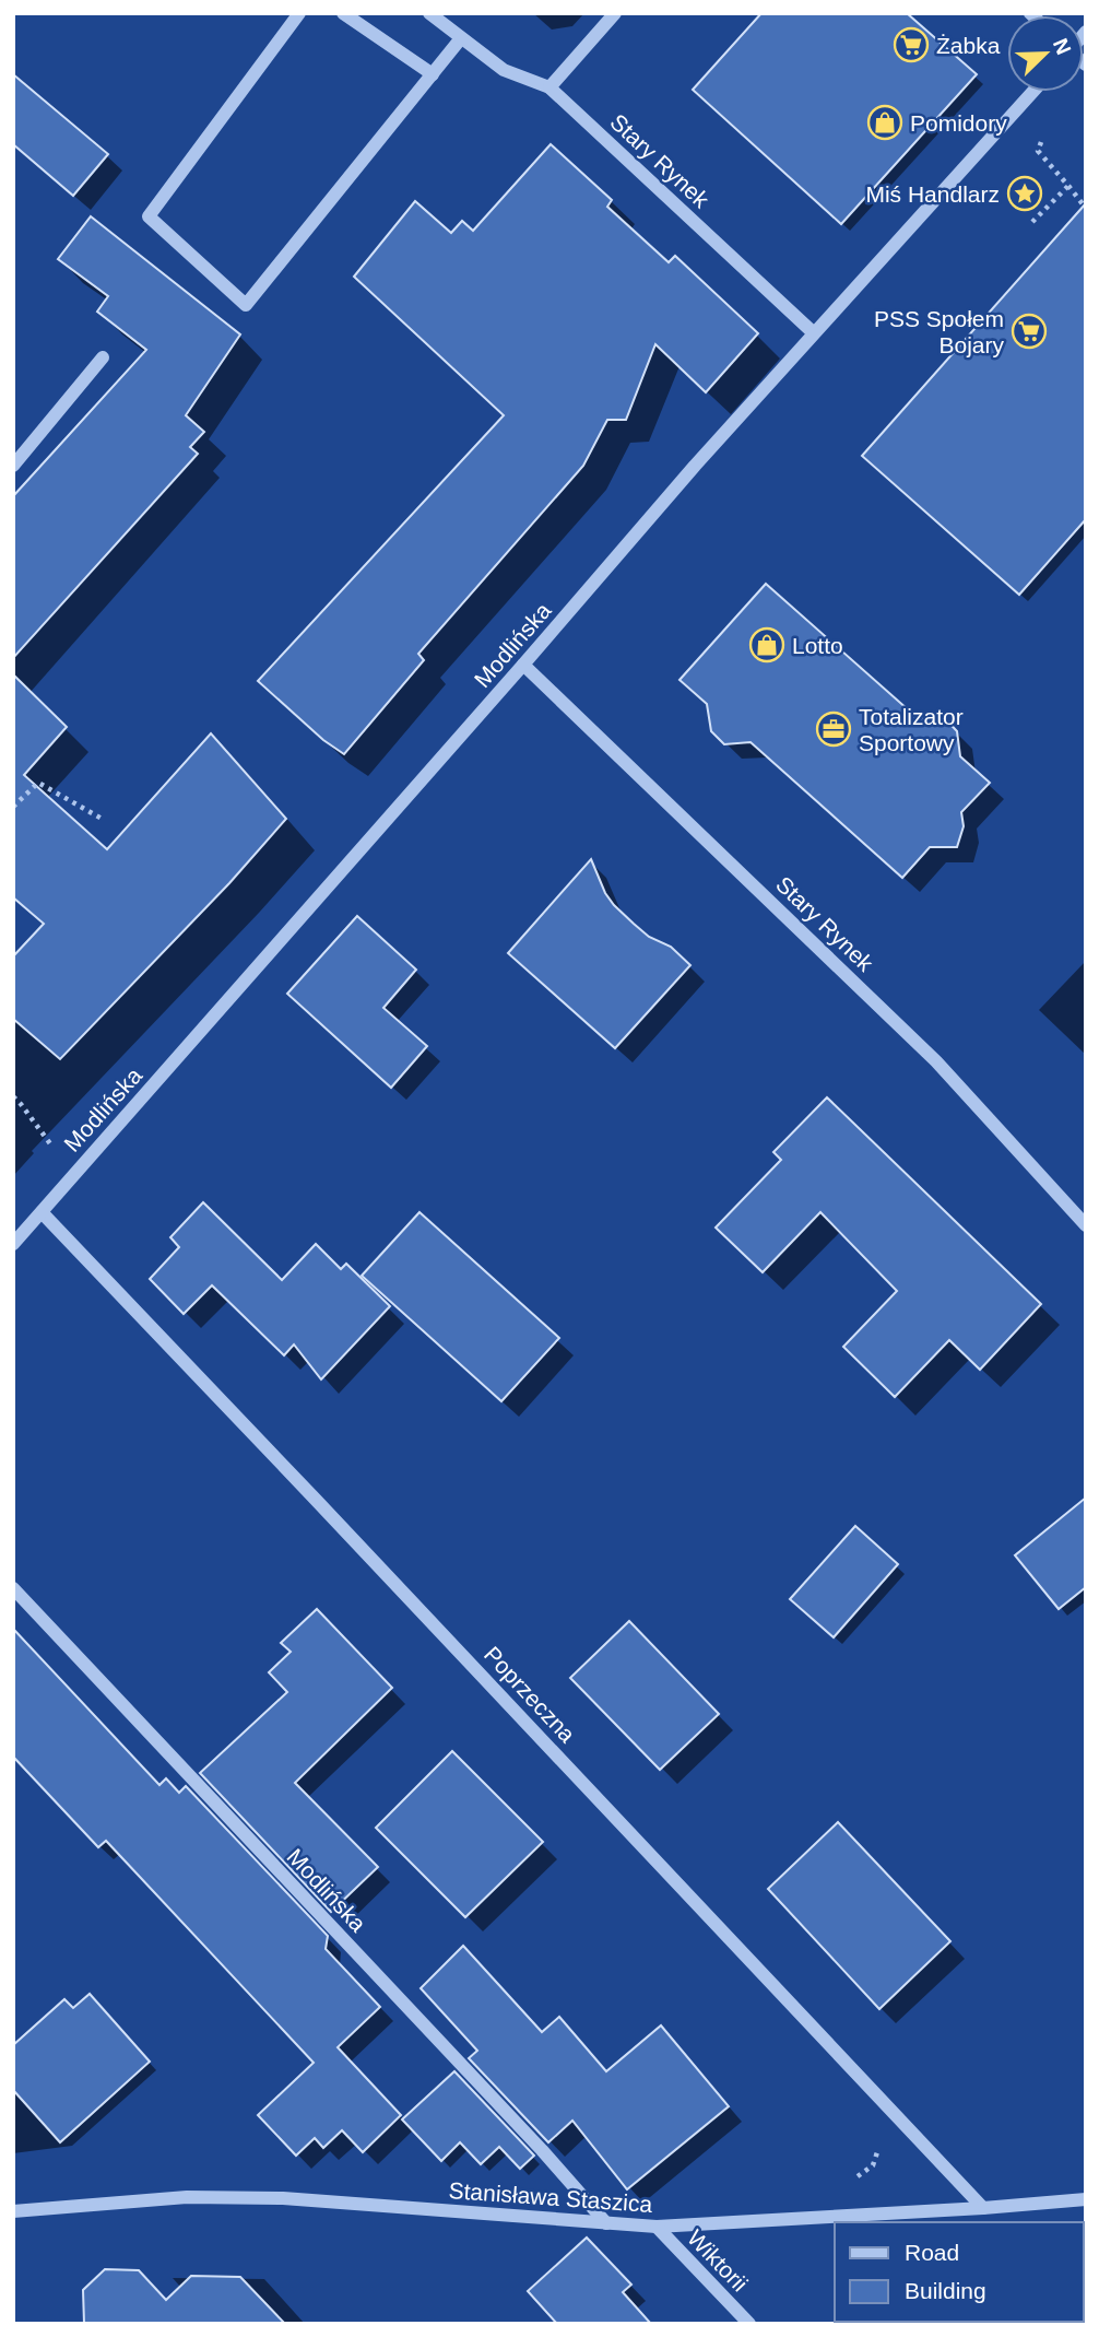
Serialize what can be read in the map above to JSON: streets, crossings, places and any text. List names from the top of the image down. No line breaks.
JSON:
{"streets":{"street":["Stary Rynek","Modlińska","Poprzeczna","Stanisława Staszica","Wiktorii"]},"crossings":[["Stary Rynek","Modlińska"],["Modlińska","Poprzeczna"],["Modlińska","Stanisława Staszica"],["Poprzeczna","Stanisława Staszica"],["Stanisława Staszica","Wiktorii"]],"places":{"supermarket":["Żabka","PSS Społem Bojary"],"shop":["Pomidory","Lotto"],"place":["Miś Handlarz"],"office":["Totalizator Sportowy"]},"legend":["Road","Building"],"north":"top right"}
